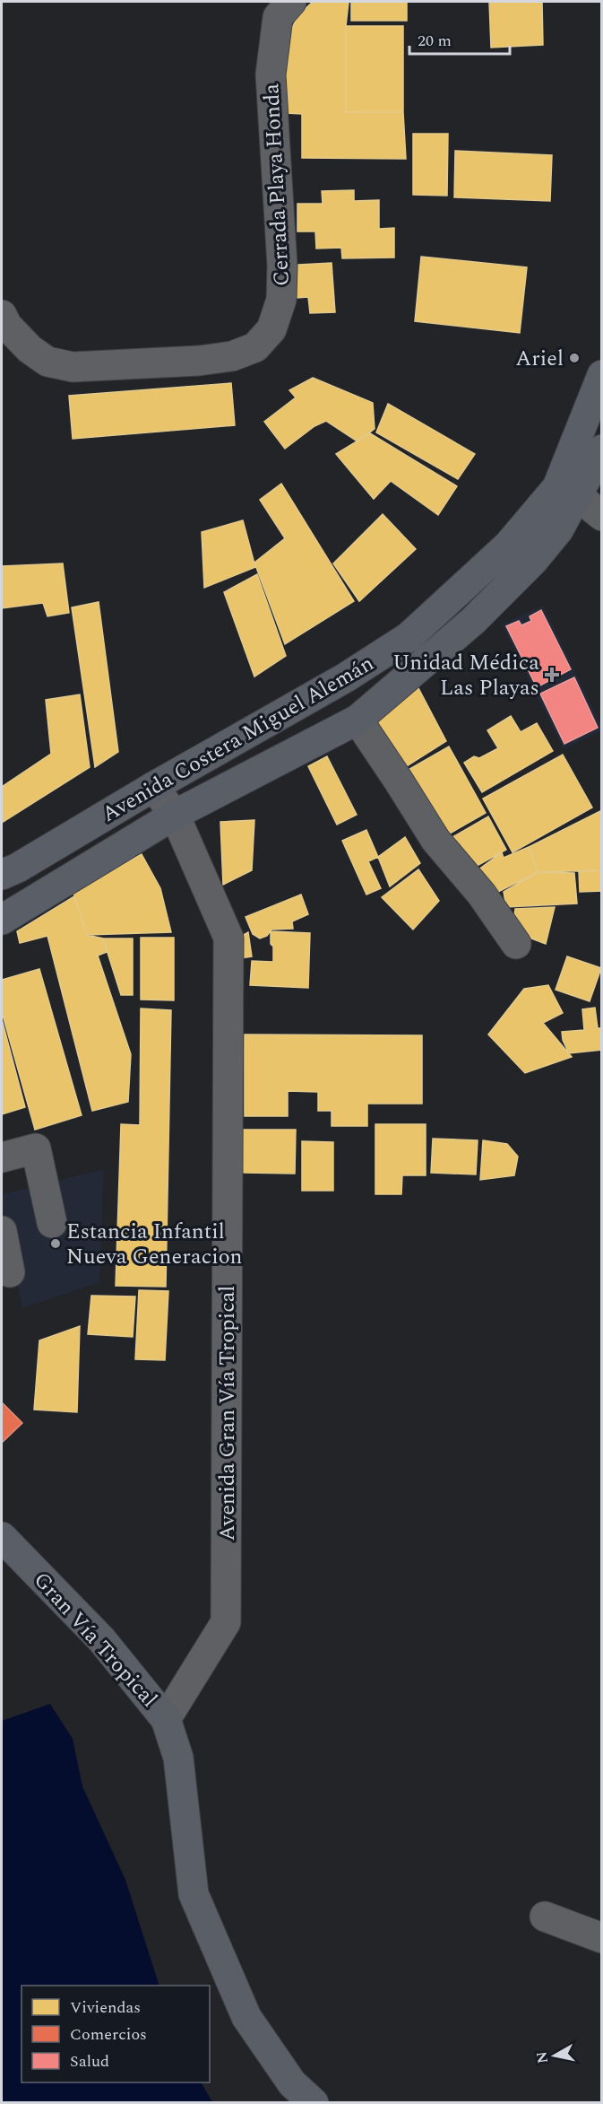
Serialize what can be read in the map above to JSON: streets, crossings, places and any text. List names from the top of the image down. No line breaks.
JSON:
{"streets":{"main road":["Avenida Costera Miguel Alemán","Gran Vía Tropical"],"street":["Cerrada Playa Honda","Avenida Gran Vía Tropical"]},"crossings":[["Avenida Costera Miguel Alemán","Avenida Gran Vía Tropical"],["Avenida Gran Vía Tropical","Gran Vía Tropical"]],"places":{"other":["Ariel","Estancia Infantil Nueva Generacion"],"health":["Unidad Médica Las Playas"]},"legend":["Viviendas","Comercios","Salud"],"scale_bar":"20 m","north":"left"}
